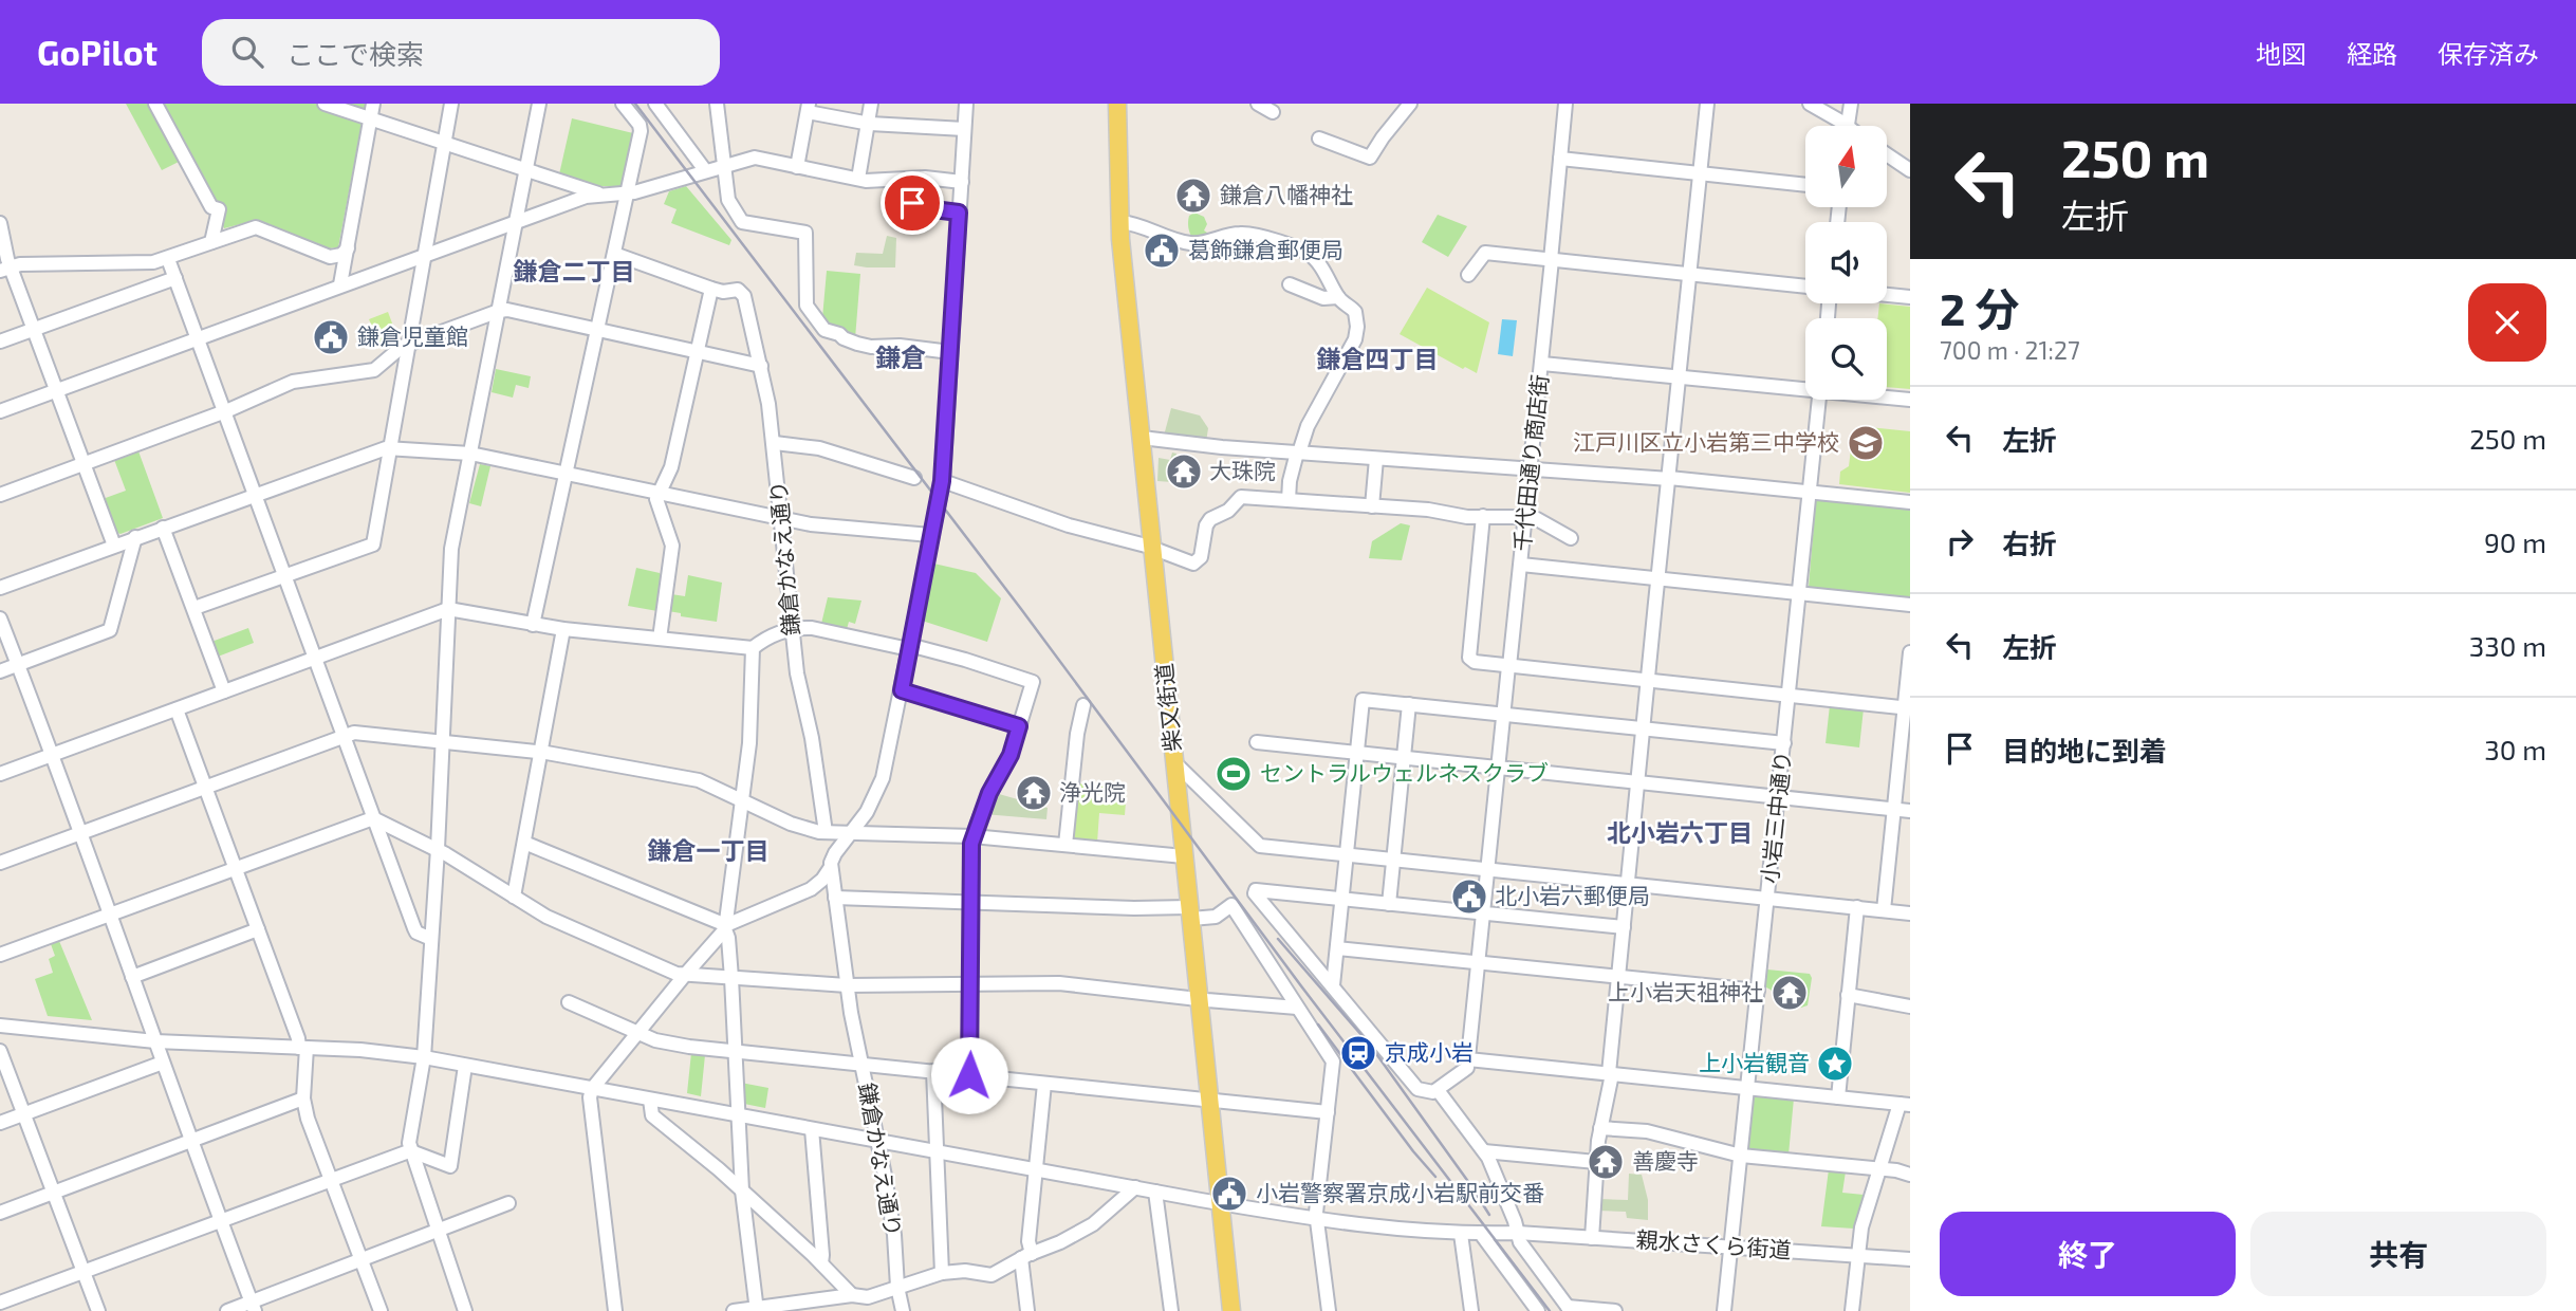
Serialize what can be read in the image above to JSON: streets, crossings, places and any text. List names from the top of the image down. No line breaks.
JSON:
{"streets":{"main road":["柴又街道"],"street":["千代田通り商店街","鎌倉かなえ通り","小岩三中通り","親水さくら街道"]},"crossings":[["鎌倉かなえ通り","親水さくら街道"],["柴又街道","親水さくら街道"],["小岩三中通り","親水さくら街道"]],"districts":["鎌倉二丁目","鎌倉","鎌倉四丁目","北小岩六丁目","鎌倉一丁目"],"places":{"temple":["鎌倉八幡神社","大珠院","浄光院","上小岩天祖神社","善慶寺"],"public building":["葛飾鎌倉郵便局","鎌倉児童館","北小岩六郵便局","小岩警察署京成小岩駅前交番"],"school or university":["江戸川区立小岩第三中学校"],"sports":["セントラルウェルネスクラブ"],"station":["京成小岩"],"place":["上小岩観音"]},"north":"top","page":{"header":"GoPilot","search":"ここで検索","nav":["地図","経路","保存済み"],"turn":["250 m","左折"],"heading":["2 分","700 m · 21:27"],"list":[{"name":"左折","value":"250 m"},{"name":"右折","value":"90 m"},{"name":"左折","value":"330 m"},{"name":"目的地に到着","value":"30 m"}],"buttons":["終了","共有"]}}
